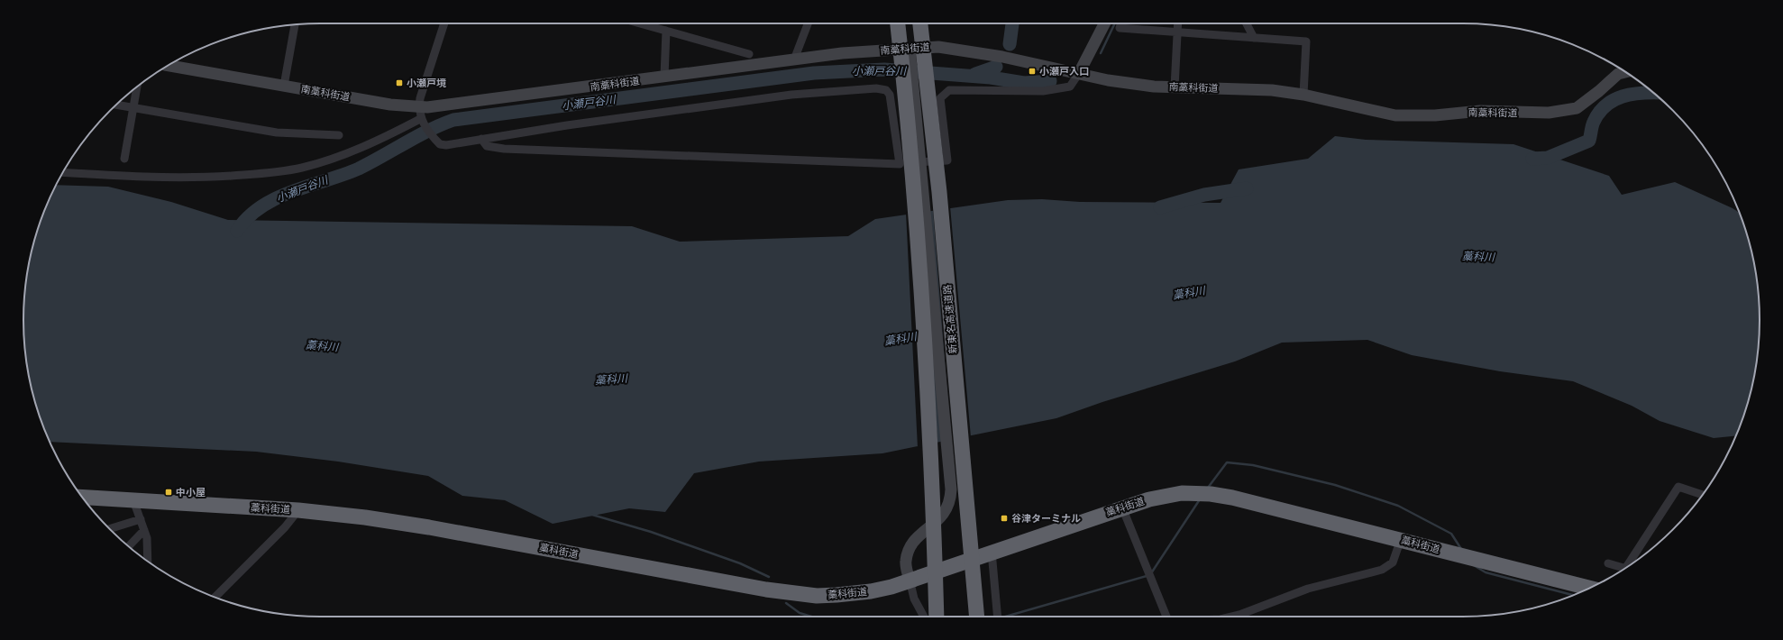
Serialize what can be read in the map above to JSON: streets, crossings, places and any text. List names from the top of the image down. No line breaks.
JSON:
{"streets":{"highway":["新東名高速道路","藁科街道"],"main road":["南藁科街道"]},"water":["小瀬戸谷川","藁科川"],"places":{"transit":["小瀬戸入口","小瀬戸境","中小屋","谷津ターミナル"]}}
